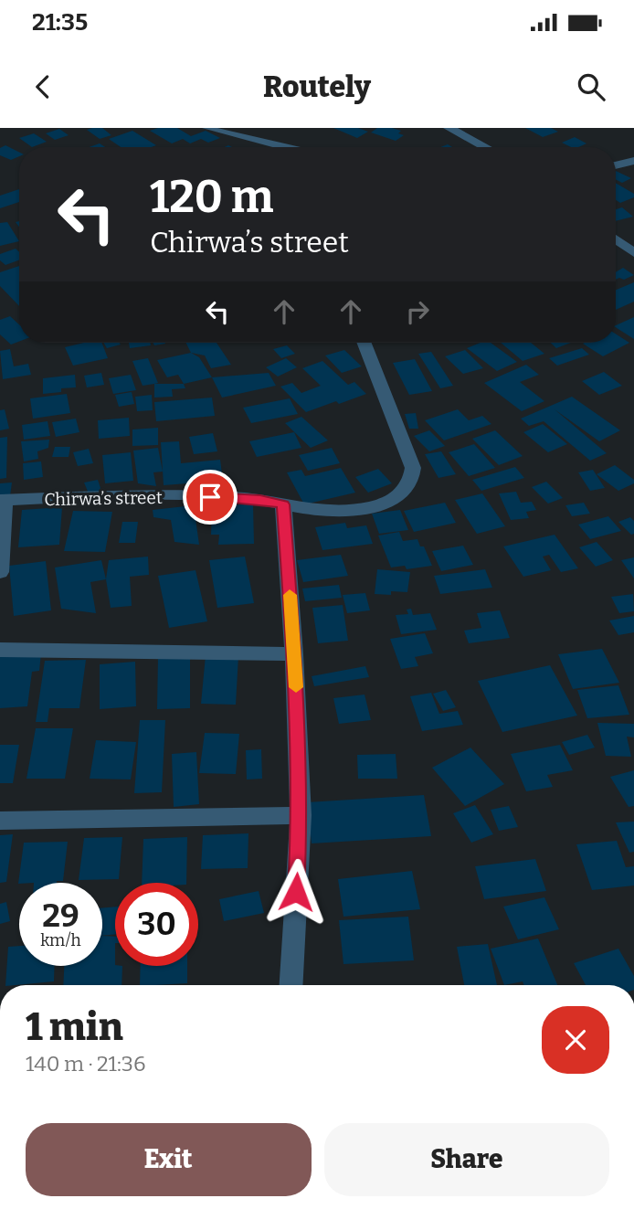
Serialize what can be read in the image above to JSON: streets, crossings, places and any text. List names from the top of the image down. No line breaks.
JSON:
{"streets":{"street":["Chirwa’s street"]},"page":{"status":"21:35","header":"Routely","turn":["120 m","Chirwa’s street"],"speed":"29 km/h","limit":"30","heading":["1 min","140 m · 21:36"],"buttons":["Exit","Share"]}}
